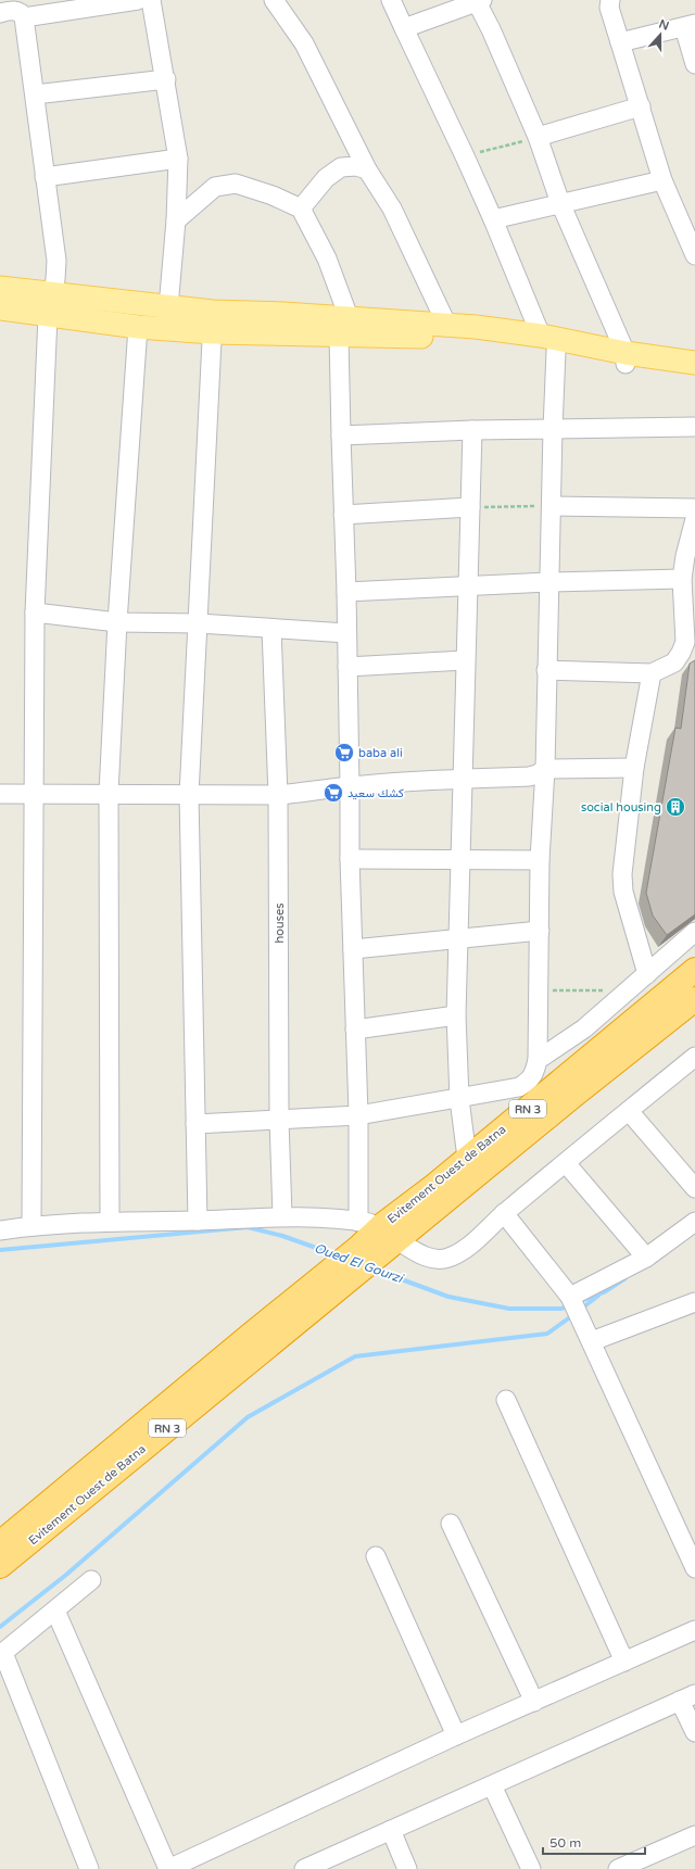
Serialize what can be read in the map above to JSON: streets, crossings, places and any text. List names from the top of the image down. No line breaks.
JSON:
{"streets":{"highway":["RN 3","Evitement Ouest de Batna"],"street":["houses"]},"crossings":[["RN 3","Evitement Ouest de Batna"]],"water":["Oued El Gourzi"],"places":{"supermarket":["baba ali","كشك سعيد"],"building":["social housing"]},"scale_bar":"50 m","north":"top"}
